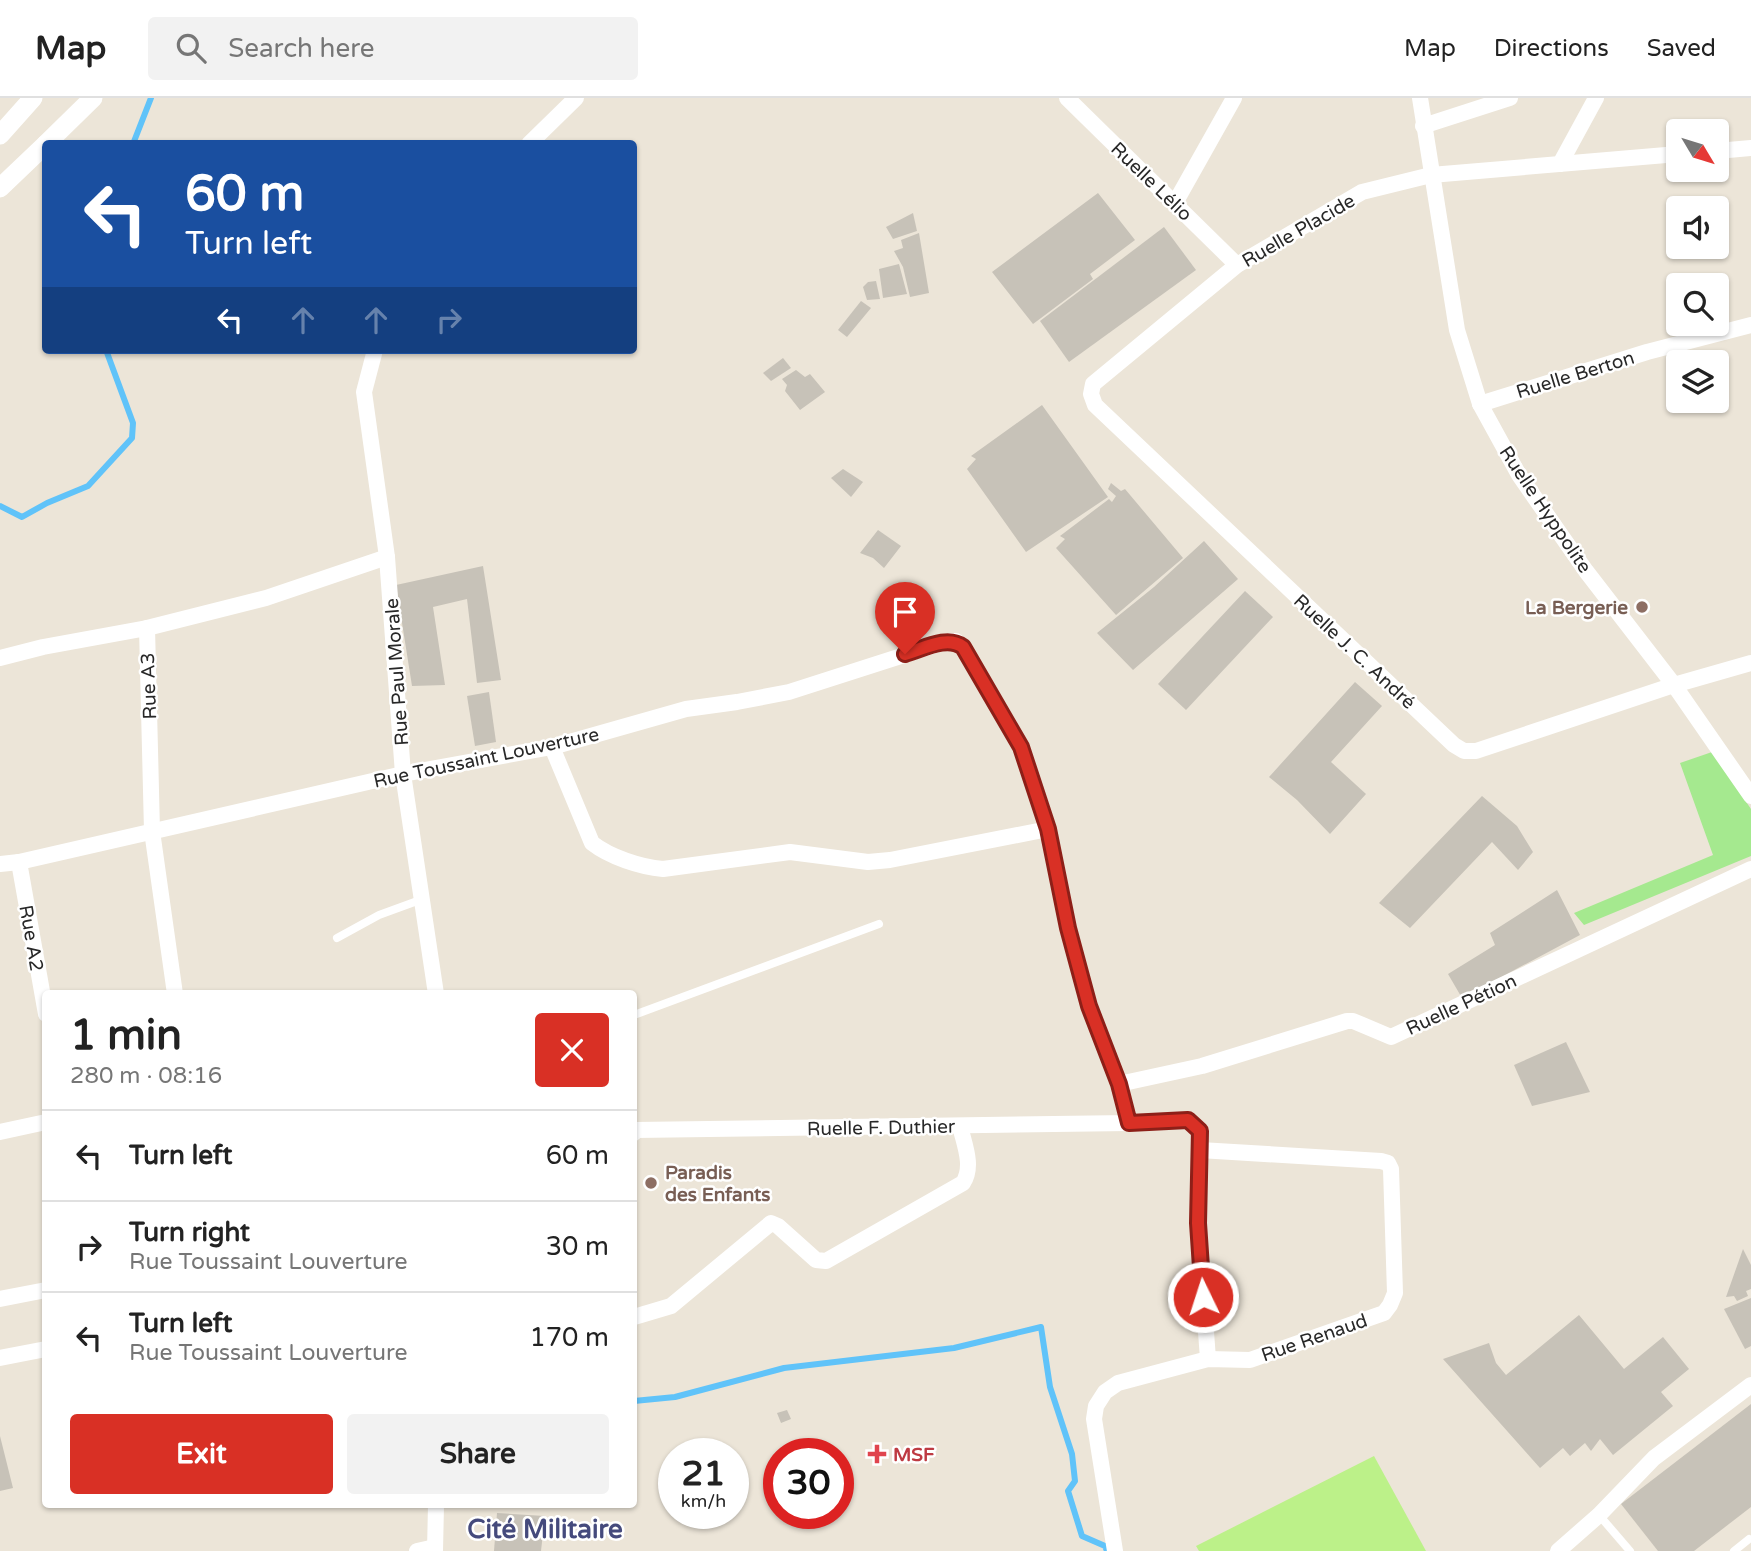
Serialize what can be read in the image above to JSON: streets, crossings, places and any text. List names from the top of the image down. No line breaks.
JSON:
{"streets":{"street":["Ruelle Lélio","Ruelle Placide","Ruelle Berton","Ruelle Hyppolite","Ruelle J. C. André","Rue Paul Morale","Rue A3","Rue Toussaint Louverture","Rue A2","Ruelle Pétion","Ruelle F. Duthier","Rue Renaud"]},"crossings":[["Ruelle Lélio","Ruelle Placide"],["Ruelle Placide","Ruelle Hyppolite"],["Ruelle Placide","Ruelle J. C. André"],["Ruelle Berton","Ruelle Hyppolite"],["Ruelle Hyppolite","Ruelle J. C. André"],["Rue Paul Morale","Rue A3"],["Rue Paul Morale","Rue Toussaint Louverture"],["Rue A3","Rue Toussaint Louverture"],["Rue Toussaint Louverture","Rue A2"],["Rue Toussaint Louverture","Ruelle Pétion"],["Rue Toussaint Louverture","Ruelle F. Duthier"],["Ruelle F. Duthier","Rue Renaud"]],"districts":["Cité Militaire"],"places":{"other":["La Bergerie","Paradis des Enfants"],"health":["MSF"]},"north":"bottom right","page":{"header":"Map","search":"Search here","nav":["Map","Directions","Saved"],"turn":["60 m","Turn left"],"heading":["1 min","280 m · 08:16"],"list":[{"name":"Turn left","value":"60 m"},{"name":"Turn right","note":"Rue Toussaint Louverture","value":"30 m"},{"name":"Turn left","note":"Rue Toussaint Louverture","value":"170 m"}],"buttons":["Exit","Share"],"speed":"21 km/h","limit":"30"}}
